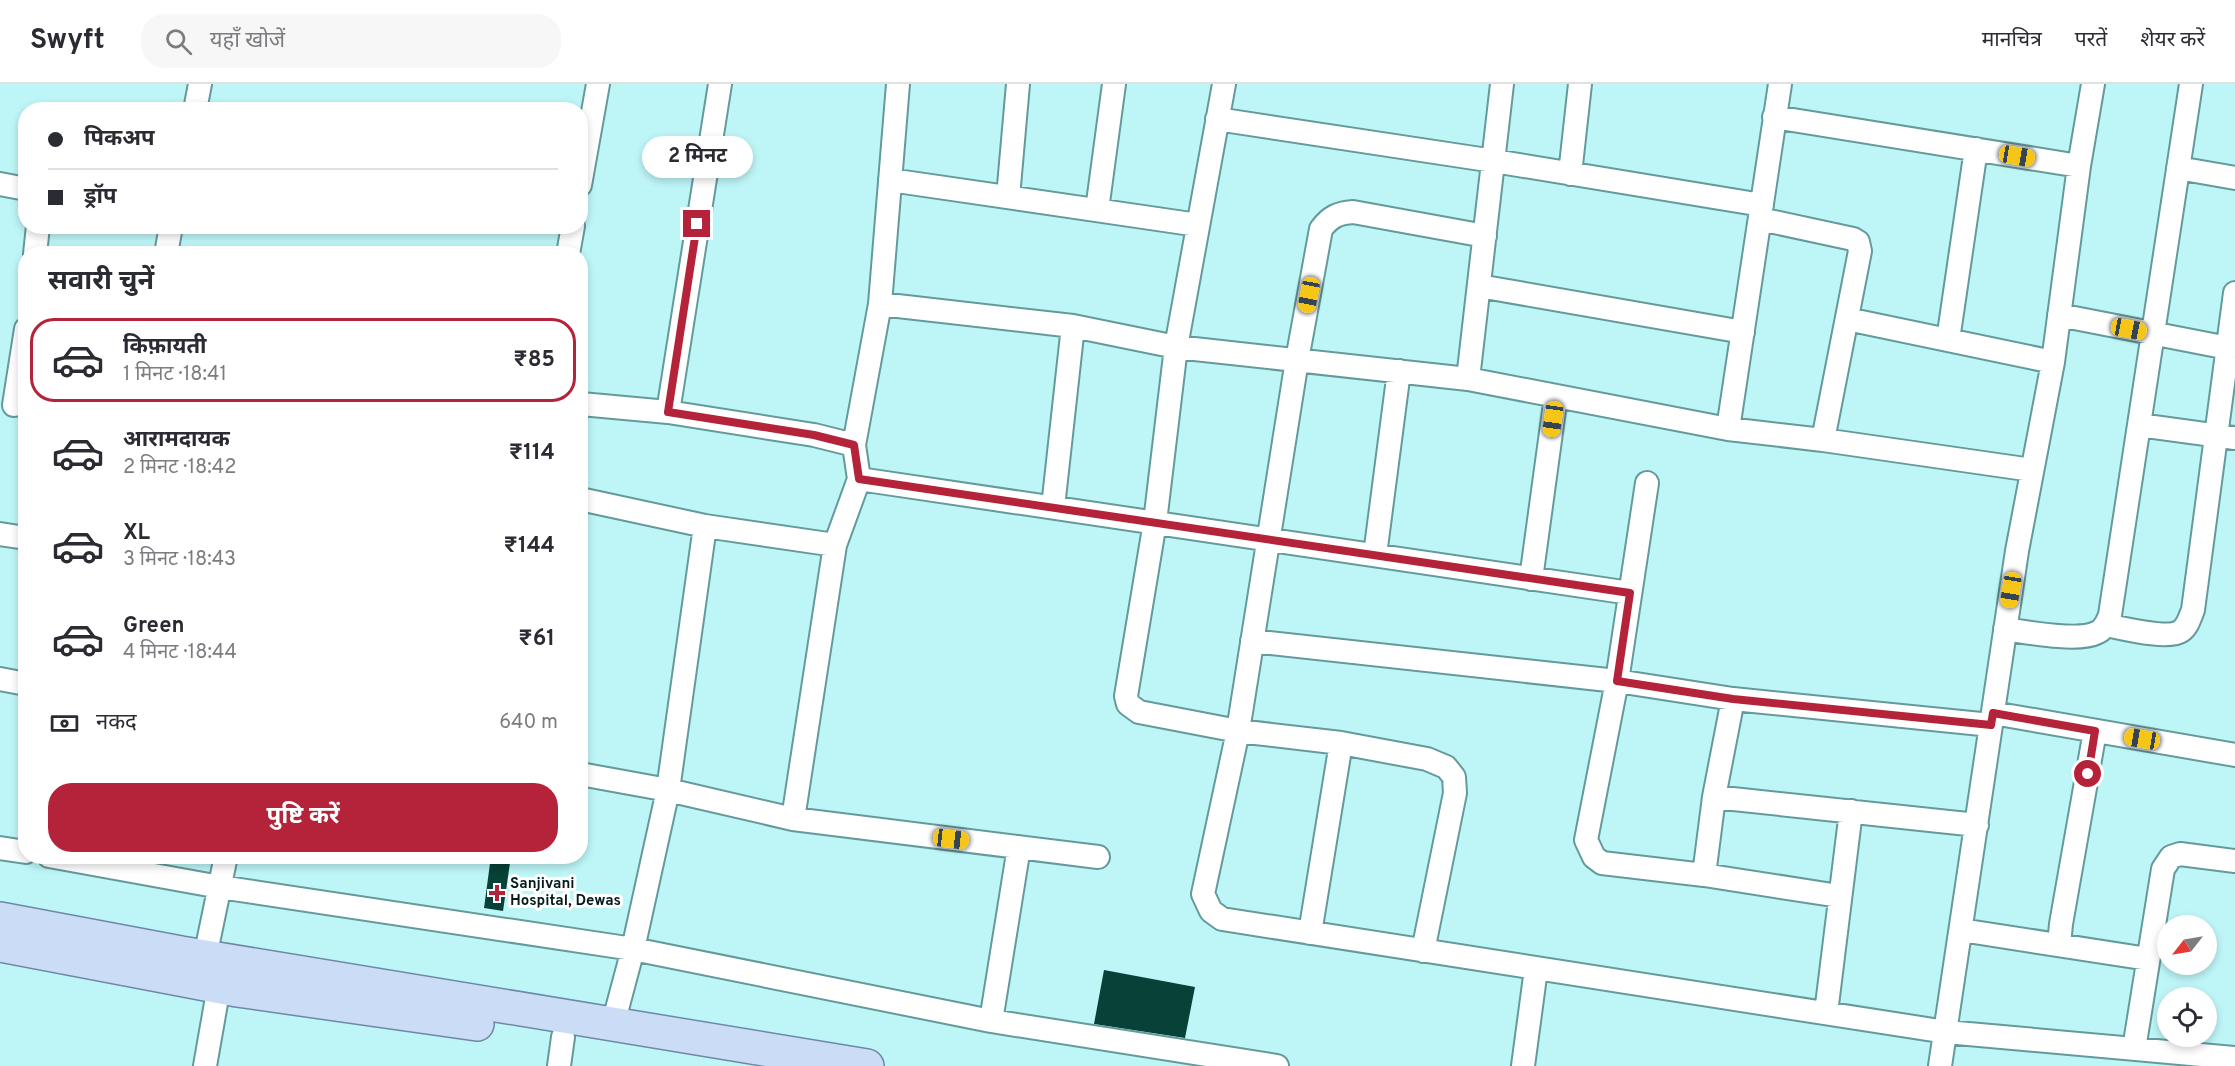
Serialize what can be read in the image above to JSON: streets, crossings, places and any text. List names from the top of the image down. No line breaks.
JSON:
{"places":{"health":["Sanjivani Hospital, Dewas"]},"north":"bottom left","page":{"header":"Swyft","search":"यहाँ खोजें","nav":["मानचित्र","परतें","शेयर करें"],"banner":["पिकअप","ड्रॉप"],"bubble":"2 मिनट","heading":"सवारी चुनें","list":[{"name":"किफ़ायती","note":"1 मिनट · 18:41","value":"₹85"},{"name":"आरामदायक","note":"2 मिनट · 18:42","value":"₹114"},{"name":"XL","note":"3 मिनट · 18:43","value":"₹144"},{"name":"Green","note":"4 मिनट · 18:44","value":"₹61"}],"pay":["नकद","640 m"],"buttons":"पुष्टि करें"}}
